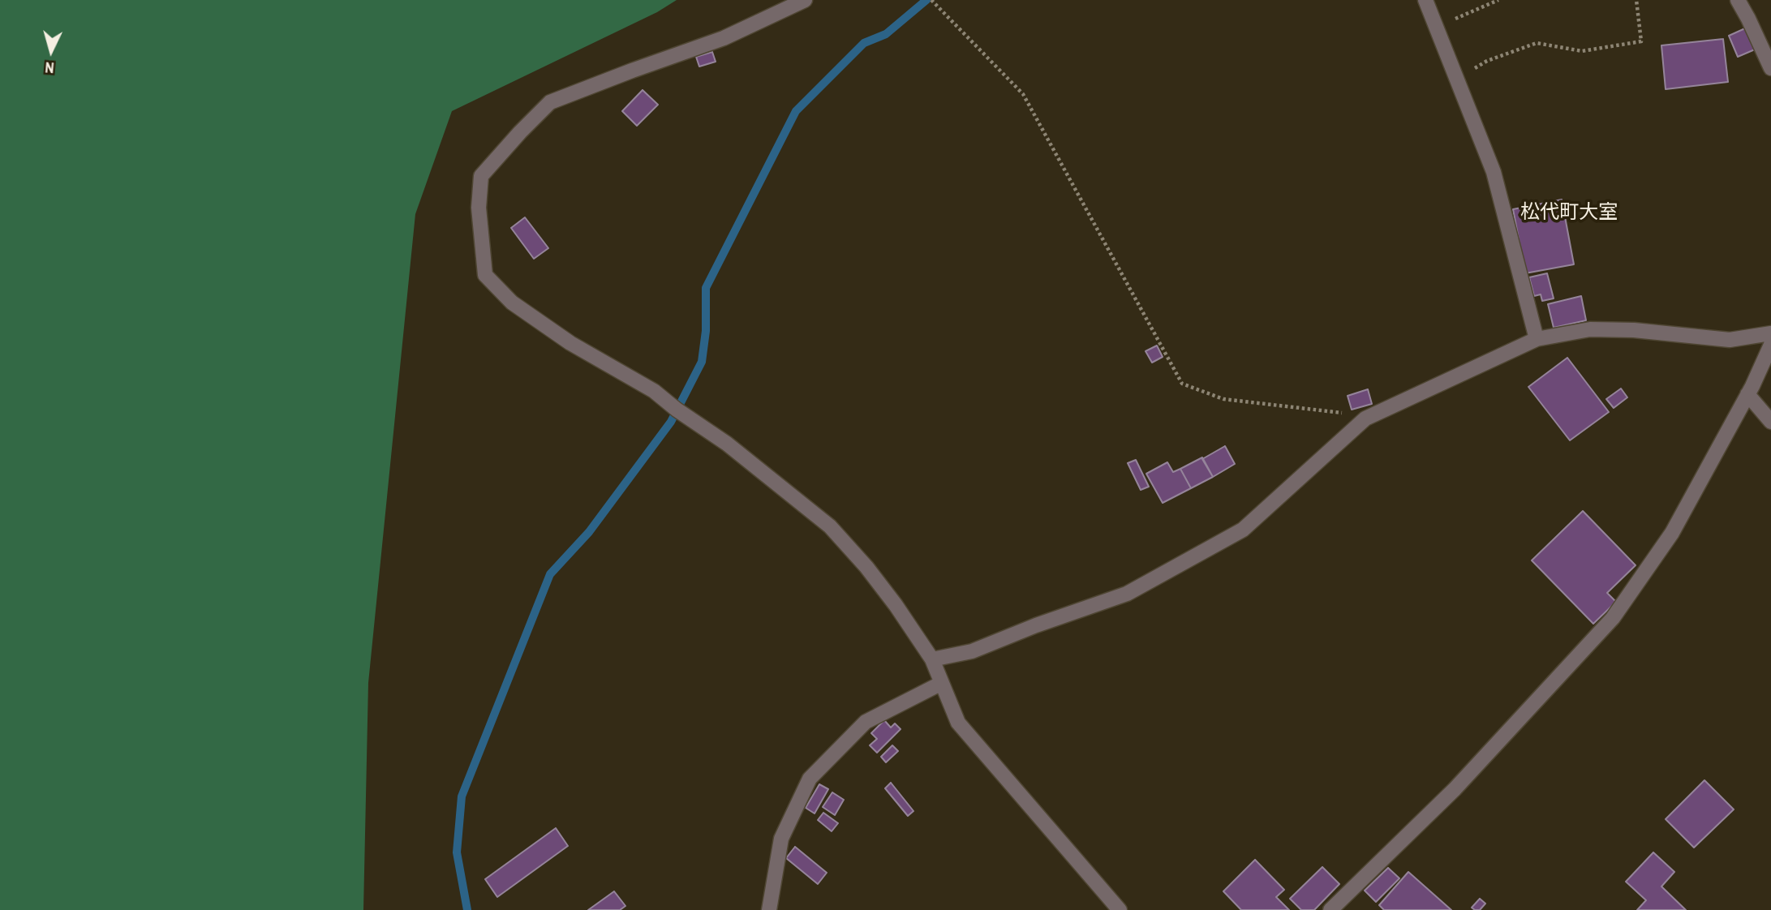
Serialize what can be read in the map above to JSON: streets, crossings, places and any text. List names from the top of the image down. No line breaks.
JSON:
{"districts":["松代町大室"],"north":"bottom"}
